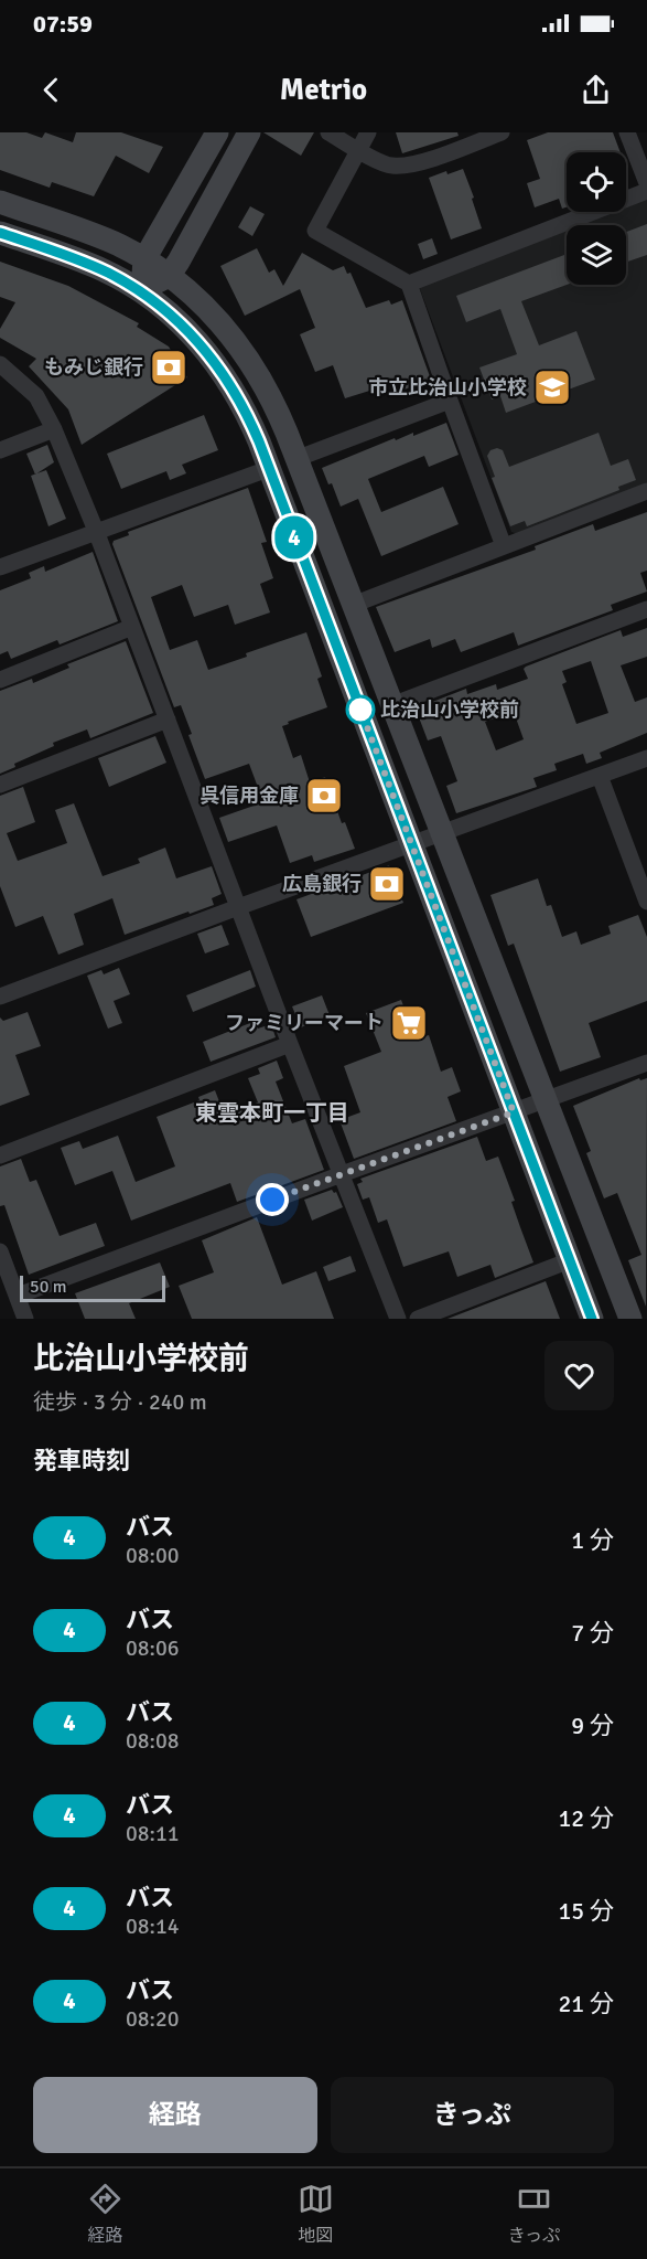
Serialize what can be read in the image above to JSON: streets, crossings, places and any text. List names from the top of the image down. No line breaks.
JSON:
{"districts":["東雲本町一丁目"],"places":{"bank":["もみじ銀行","呉信用金庫","広島銀行"],"school or university":["市立比治山小学校"],"other":["比治山小学校前"],"supermarket":["ファミリーマート"]},"lines":["bus line 4"],"scale_bar":"50 m","page":{"status":"07:59","header":"Metrio","on_map":"4","scale":"50 m","heading":[["比治山小学校前","徒歩 · 3 分 · 240 m"],"発車時刻"],"list":[{"mark":"4","name":"バス","note":"08:00","value":"1 分"},{"mark":"4","name":"バス","note":"08:06","value":"7 分"},{"mark":"4","name":"バス","note":"08:08","value":"9 分"},{"mark":"4","name":"バス","note":"08:11","value":"12 分"},{"mark":"4","name":"バス","note":"08:14","value":"15 分"},{"mark":"4","name":"バス","note":"08:20","value":"21 分"}],"buttons":["経路","きっぷ"],"tabs":["経路","地図","きっぷ"]}}
